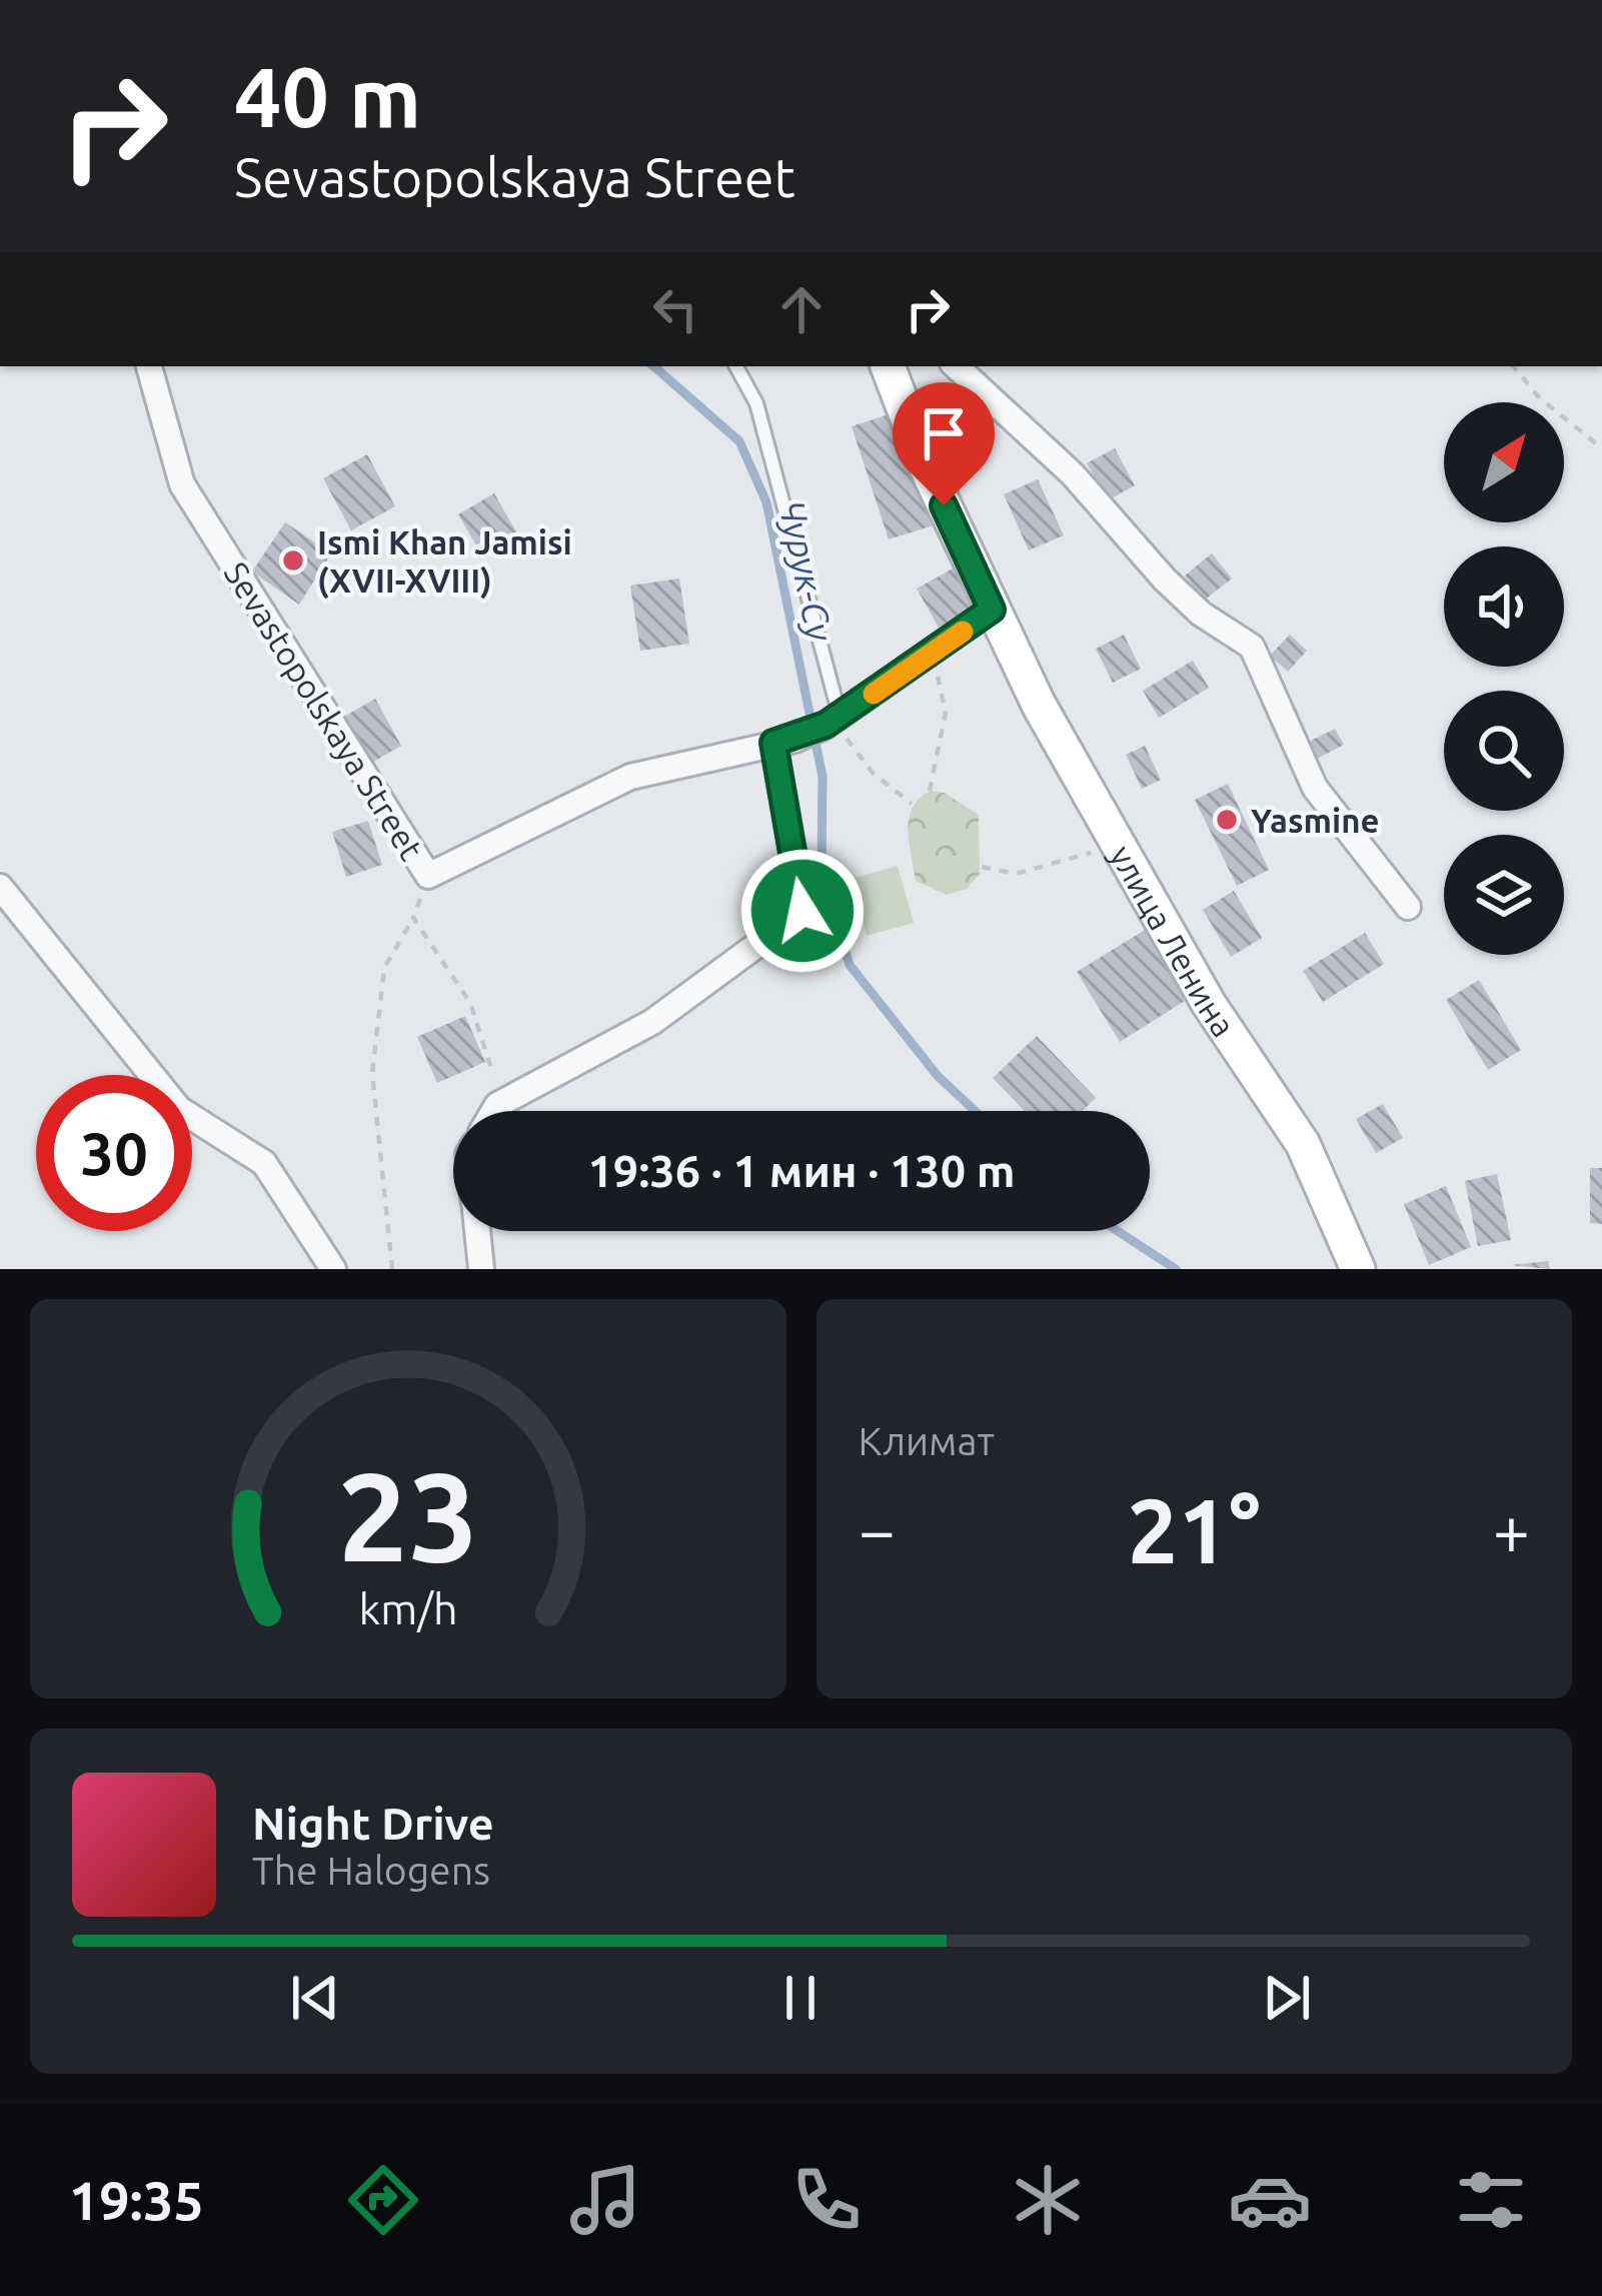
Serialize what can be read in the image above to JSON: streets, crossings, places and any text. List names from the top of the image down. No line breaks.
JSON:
{"streets":{"main road":["улица Ленина"],"street":["Sevastopolskaya Street"]},"crossings":[["Sevastopolskaya Street","улица Ленина"]],"water":["Чурук-Су"],"places":["Ismi Khan Jamisi (XVII-XVIII)","Yasmine"],"north":"top right","page":{"turn":["40 m","Sevastopolskaya Street"],"limit":"30","trip":"19:36 · 1 мин · 130 m","tile":"Климат","heat":["−","21°","+"],"song":["Night Drive","The Halogens"],"tabs":"19:35","gauge":["23","km/h"]}}
